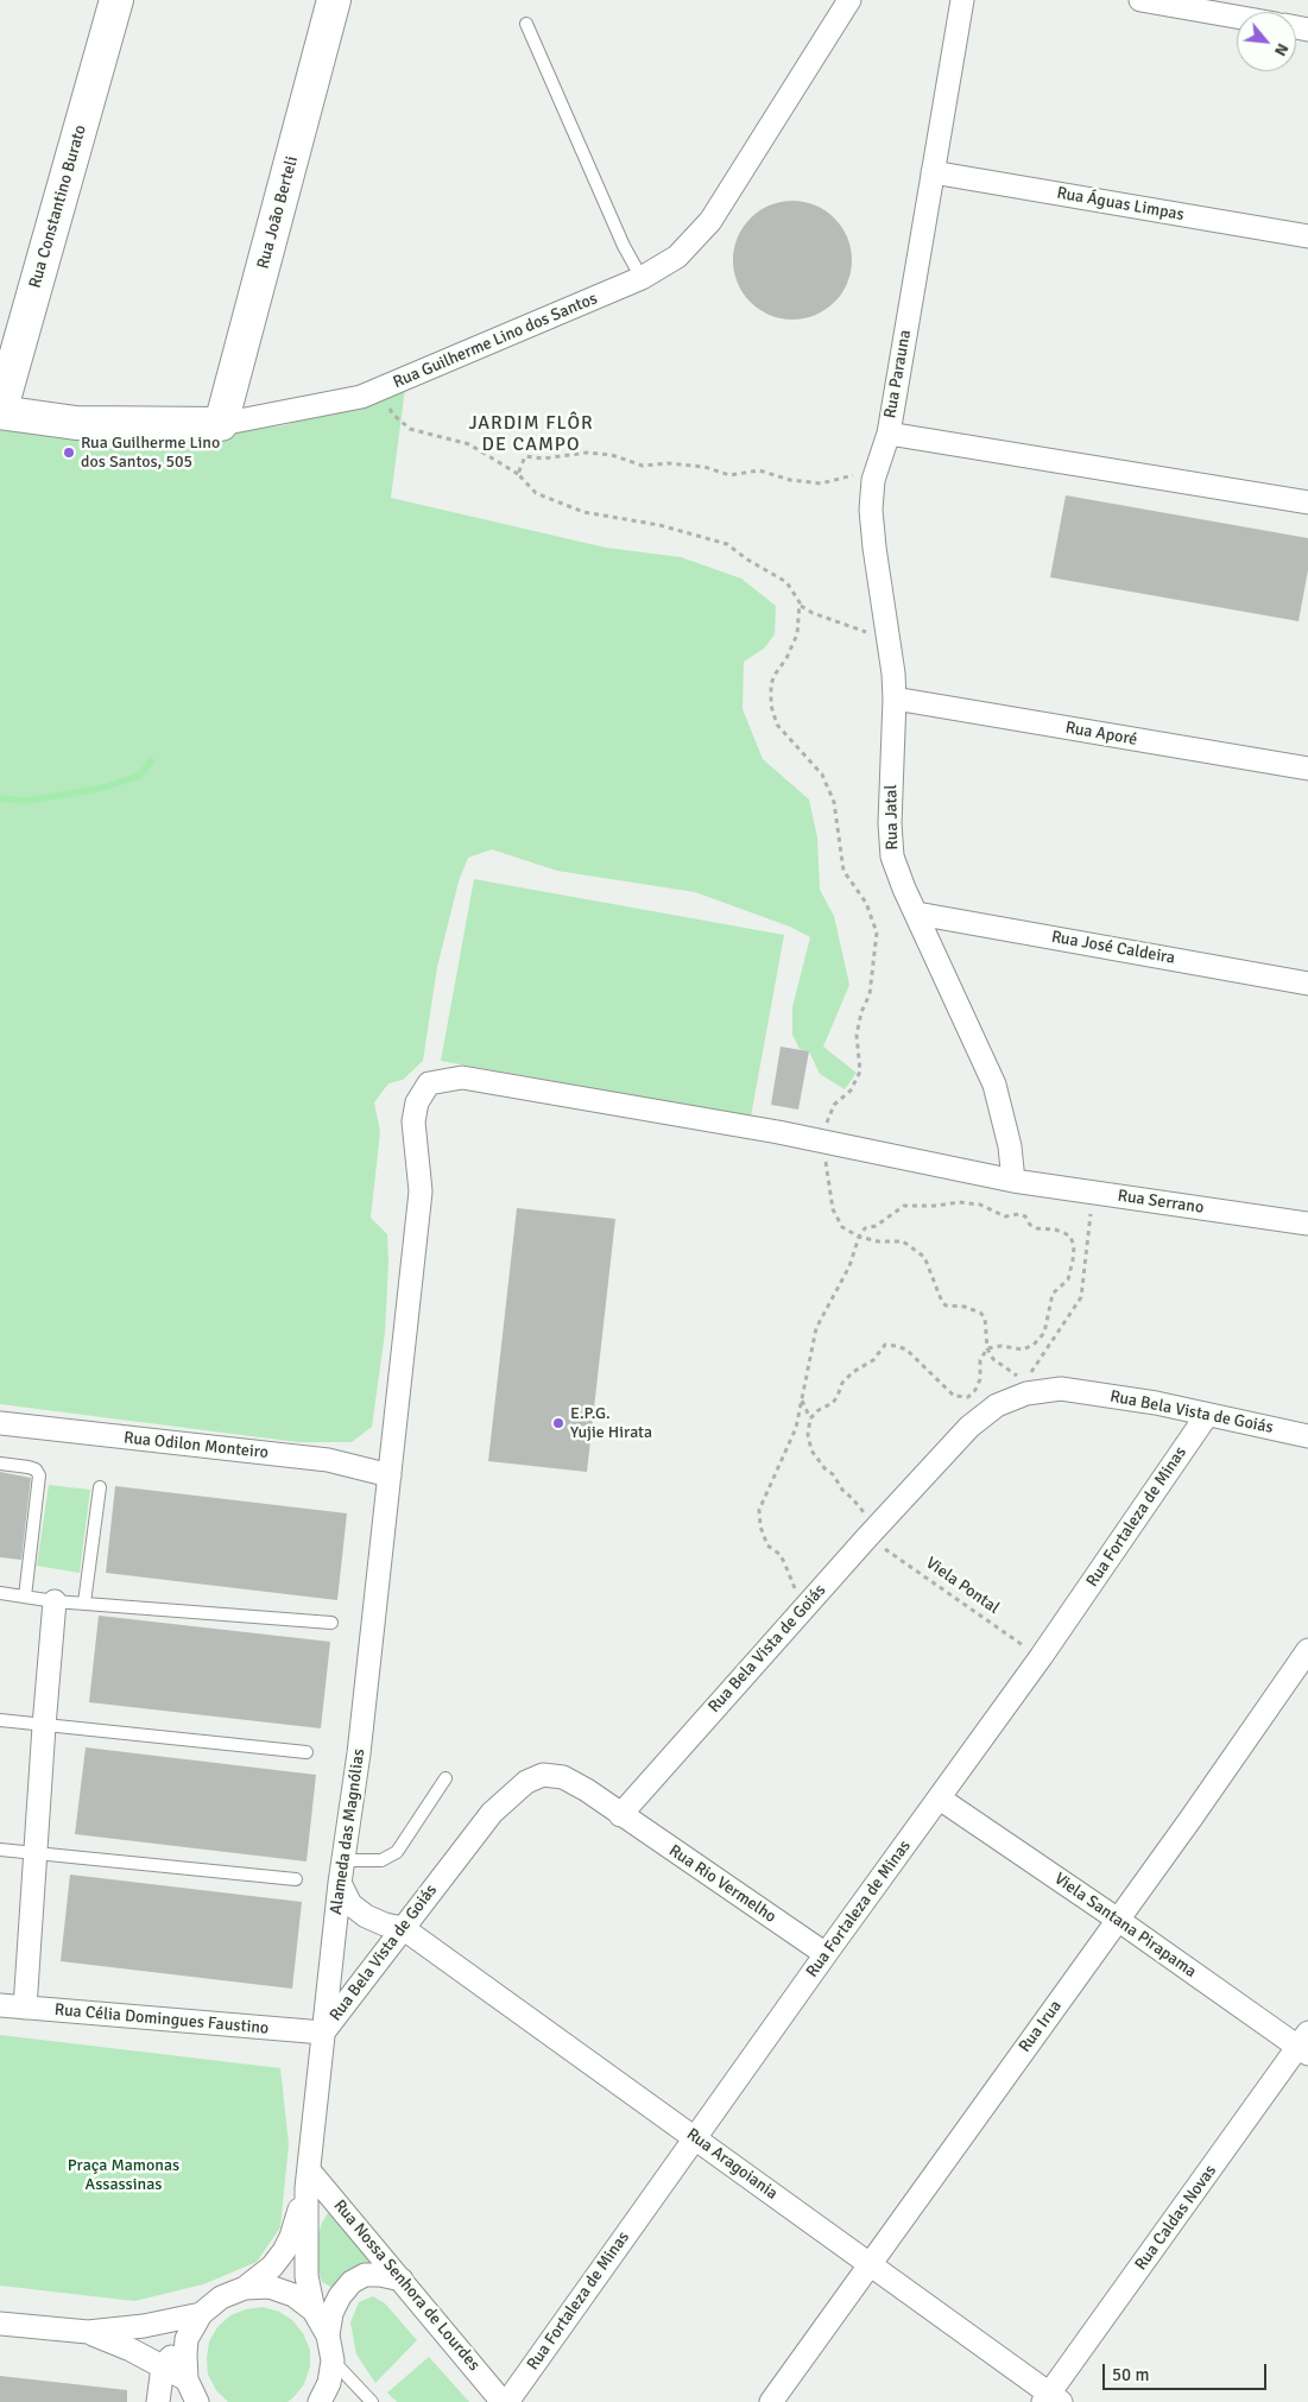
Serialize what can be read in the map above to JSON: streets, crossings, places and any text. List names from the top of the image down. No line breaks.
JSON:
{"streets":{"street":["Rua Águas Limpas","Rua Constantino Burato","Rua João Berteli","Rua Guilherme Lino dos Santos","Rua Parauna","Rua Aporé","Rua Jatal","Rua José Caldeira","Rua Serrano","Rua Bela Vista de Goiás","Rua Odilon Monteiro","Rua Fortaleza de Minas","Alameda das Magnólias","Rua Rio Vermelho","Viela Santana Pirapama","Rua Célia Domingues Faustino","Rua Irua","Rua Aragoiania","Rua Caldas Novas","Rua Nossa Senhora de Lourdes"],"path":["Viela Pontal"]},"crossings":[["Rua Águas Limpas","Rua Parauna"],["Rua Constantino Burato","Rua Guilherme Lino dos Santos"],["Rua João Berteli","Rua Guilherme Lino dos Santos"],["Rua Parauna","Rua Jatal"],["Rua Aporé","Rua Jatal"],["Rua Jatal","Rua José Caldeira"],["Rua Jatal","Rua Serrano"],["Rua Serrano","Alameda das Magnólias"],["Rua Bela Vista de Goiás","Rua Fortaleza de Minas"],["Rua Bela Vista de Goiás","Viela Pontal"],["Rua Bela Vista de Goiás","Alameda das Magnólias"],["Rua Bela Vista de Goiás","Rua Rio Vermelho"],["Rua Bela Vista de Goiás","Rua Célia Domingues Faustino"],["Rua Bela Vista de Goiás","Rua Aragoiania"],["Rua Odilon Monteiro","Alameda das Magnólias"],["Rua Fortaleza de Minas","Viela Pontal"],["Rua Fortaleza de Minas","Rua Rio Vermelho"],["Rua Fortaleza de Minas","Viela Santana Pirapama"],["Rua Fortaleza de Minas","Rua Aragoiania"],["Alameda das Magnólias","Rua Célia Domingues Faustino"],["Alameda das Magnólias","Rua Aragoiania"],["Alameda das Magnólias","Rua Nossa Senhora de Lourdes"],["Viela Santana Pirapama","Rua Irua"],["Viela Santana Pirapama","Rua Caldas Novas"],["Rua Irua","Rua Aragoiania"],["Rua Aragoiania","Rua Caldas Novas"]],"districts":["JARDIM FLÔR DE CAMPO"],"parks":["Praça Mamonas Assassinas"],"places":["Rua Guilherme Lino dos Santos, 505","E.P.G. Yujie Hirata"],"scale_bar":"50 m","north":"bottom right"}
